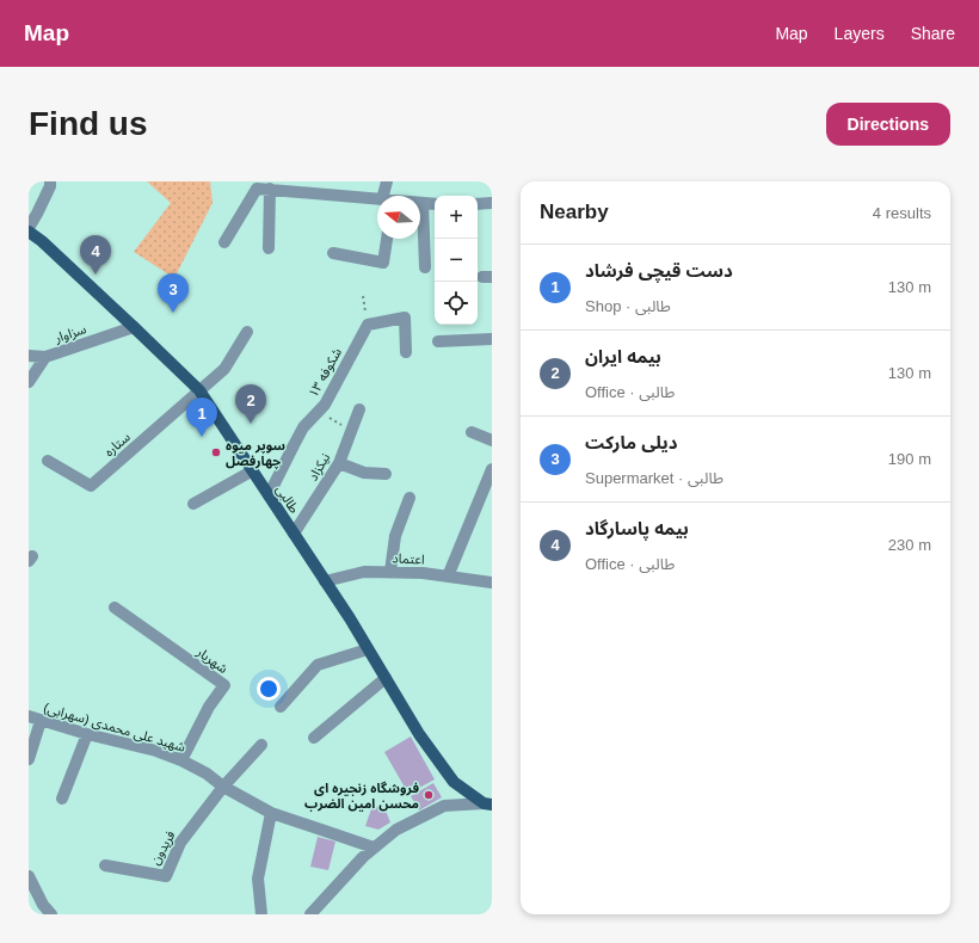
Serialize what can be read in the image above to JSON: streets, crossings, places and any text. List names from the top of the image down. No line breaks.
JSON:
{"streets":{"main road":["طالبی"],"street":["سزاوار","شکوفه ۱۳","ستاره","نیکزاد","اعتماد","شهریار","شهید علی محمدی (سهرابی)","فریدون"]},"crossings":[["سزاوار","طالبی"],["شکوفه ۱۳","طالبی"],["ستاره","طالبی"],["نیکزاد","طالبی"],["طالبی","اعتماد"],["شهریار","شهید علی محمدی (سهرابی)"],["شهید علی محمدی (سهرابی)","فریدون"]],"places":["سوپر میوه چهارفصل","فروشگاه زنجیره ای محسن امین الضرب"],"north":"left","page":{"header":"Map","nav":["Map","Layers","Share"],"buttons":"Directions","title":"Find us","heading":["Nearby","4 results"],"map_buttons":["+","−"],"pins":["4","3","2","1"],"list":[{"mark":"1","name":"دست قیچی فرشاد","note":"Shop · طالبی","value":"130 m"},{"mark":"2","name":"بیمه ایران","note":"Office · طالبی","value":"130 m"},{"mark":"3","name":"دیلی مارکت","note":"Supermarket · طالبی","value":"190 m"},{"mark":"4","name":"بیمه پاسارگاد","note":"Office · طالبی","value":"230 m"}]}}
